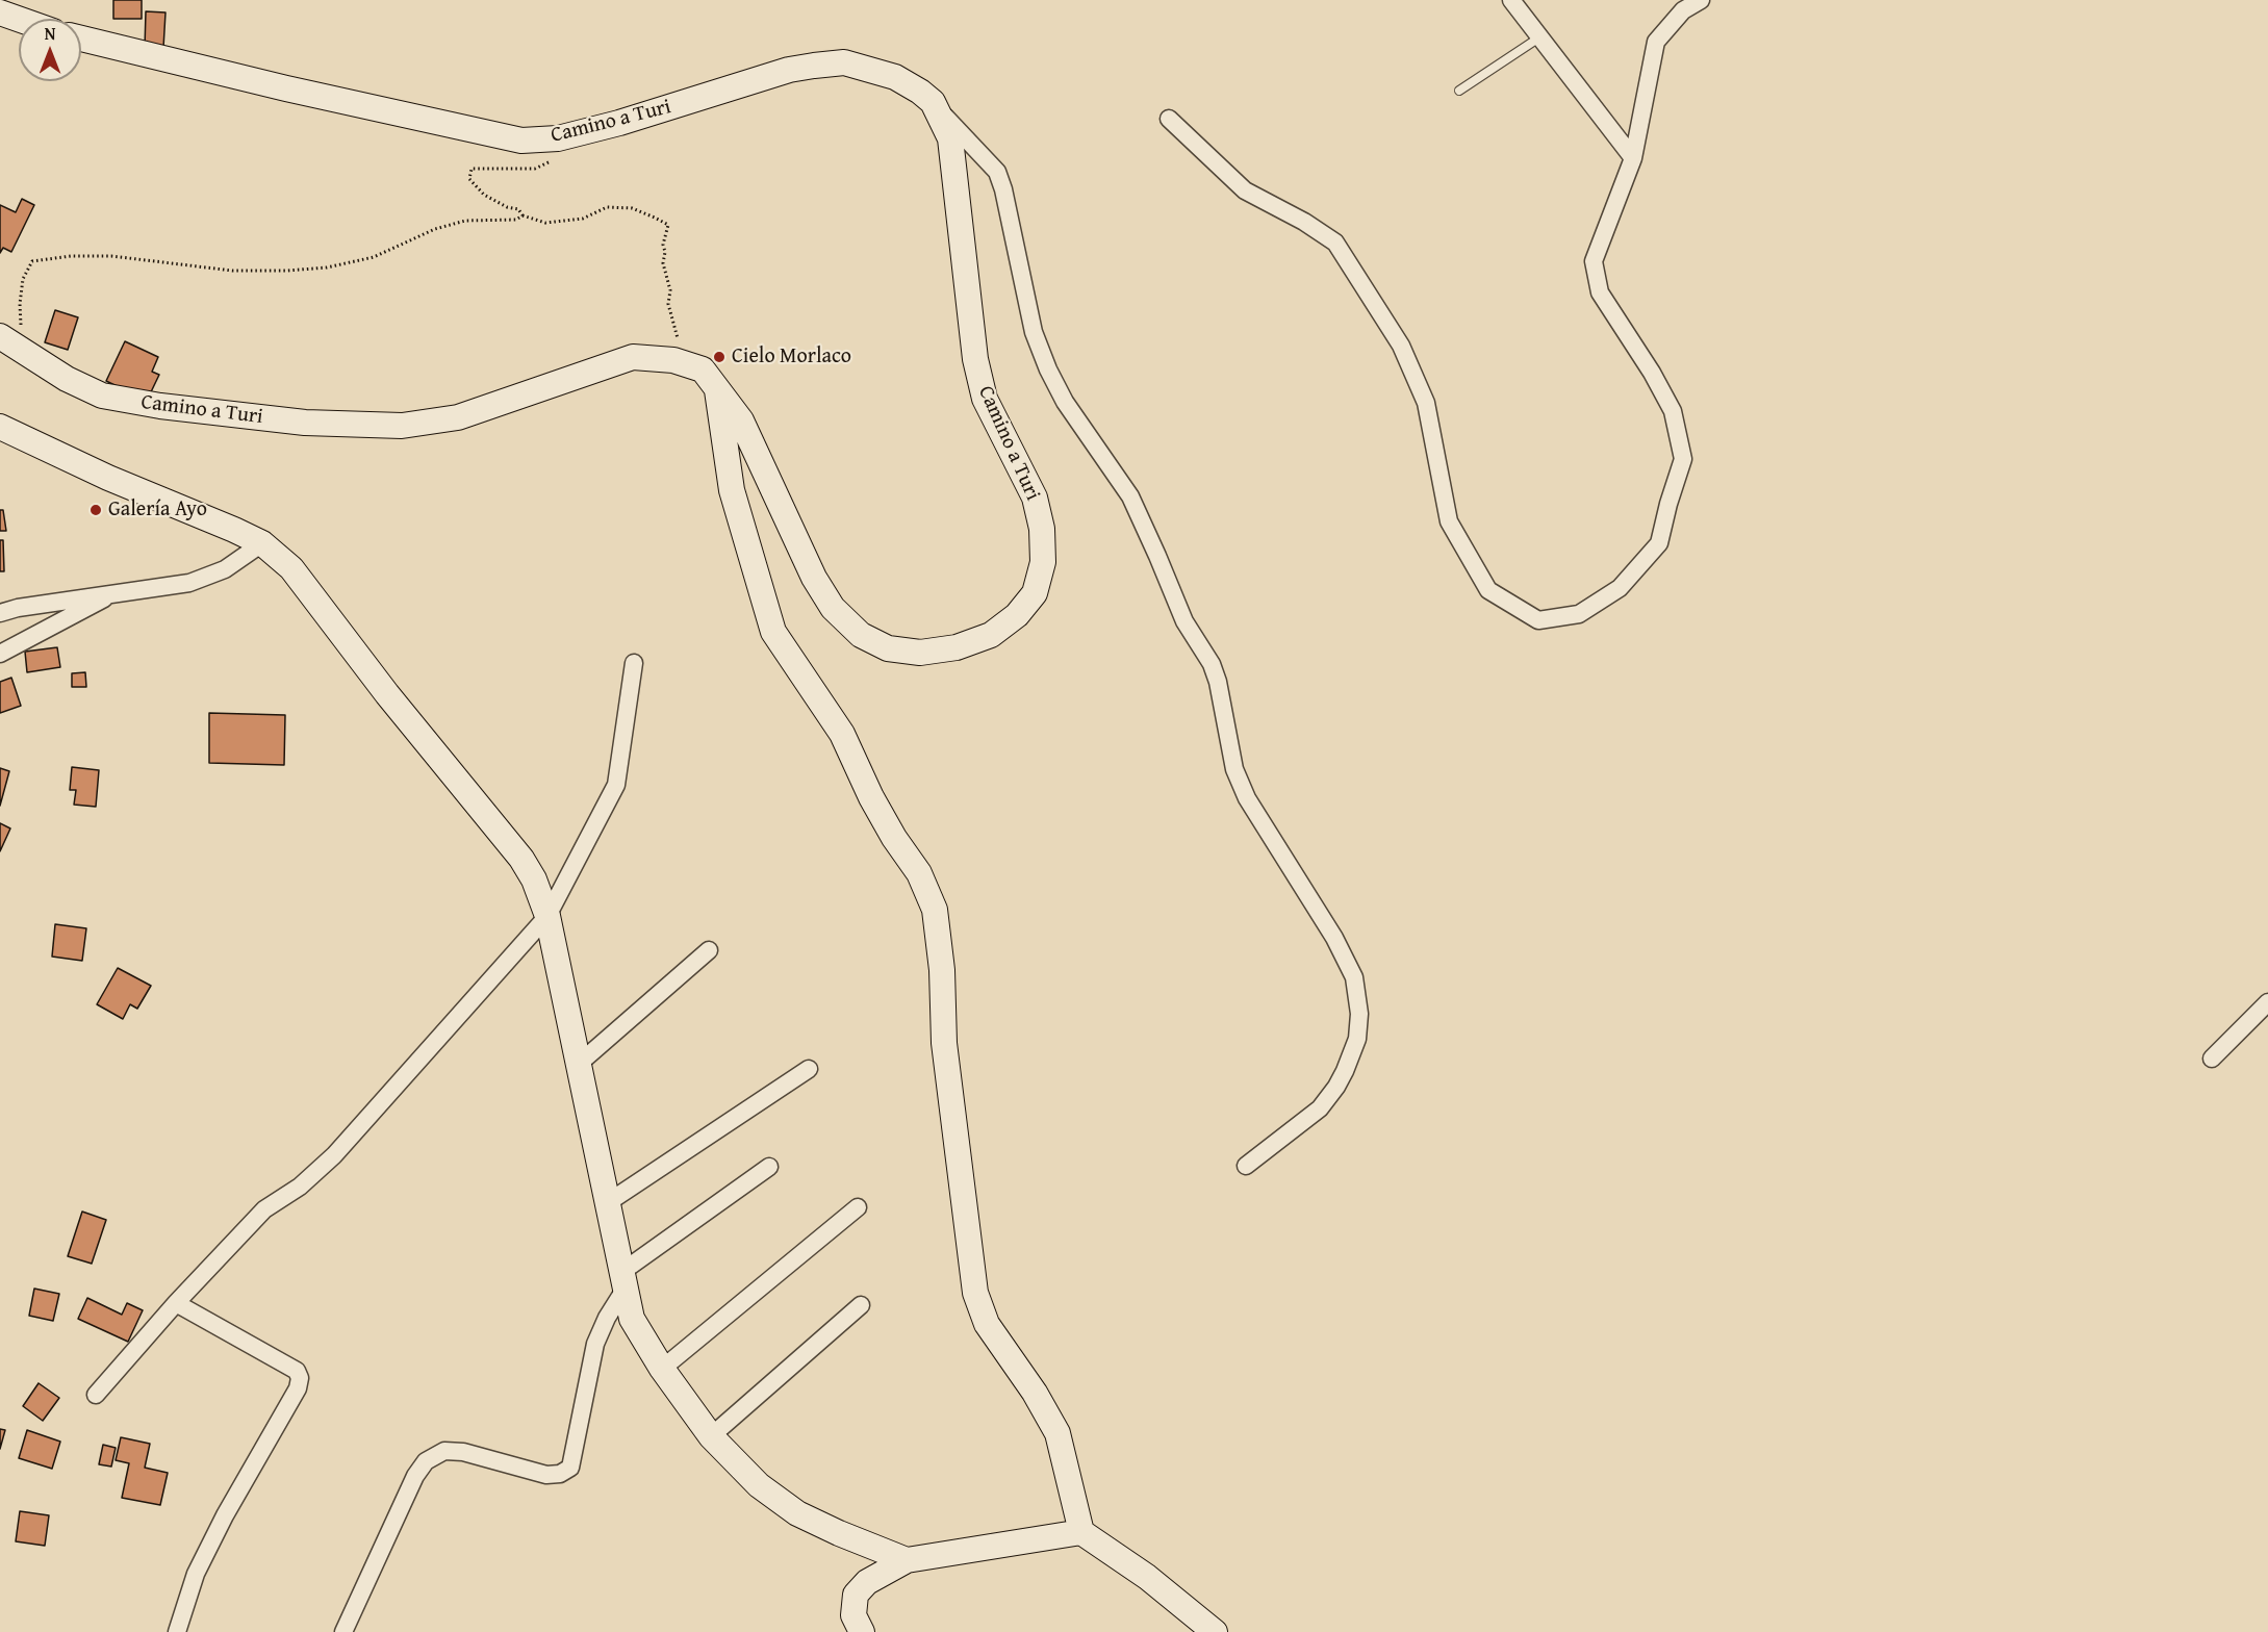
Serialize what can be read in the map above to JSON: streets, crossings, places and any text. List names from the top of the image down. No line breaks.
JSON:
{"streets":{"street":["Camino a Turi"]},"places":["Cielo Morlaco","Galería Ayo"],"north":"top"}
